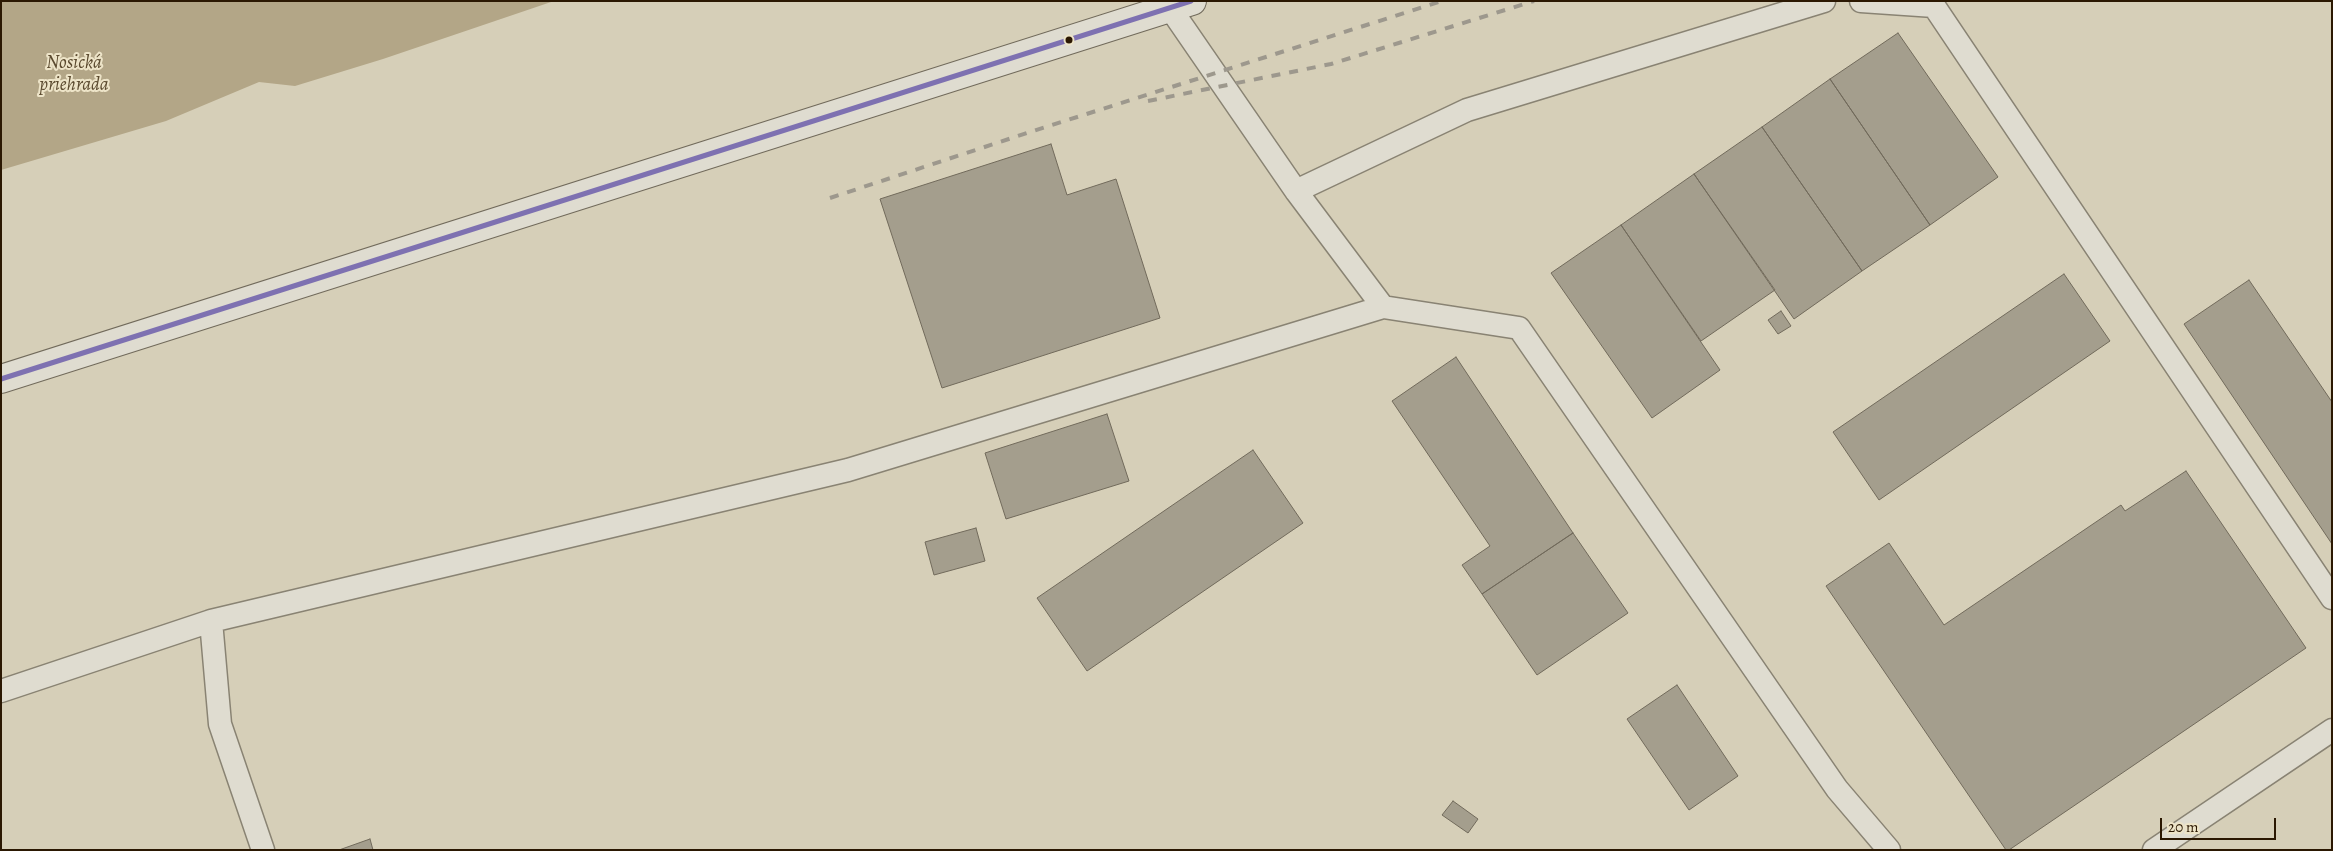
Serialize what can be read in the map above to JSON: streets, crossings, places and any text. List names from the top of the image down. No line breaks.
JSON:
{"water":["Nosická priehrada"],"scale_bar":"20 m"}
